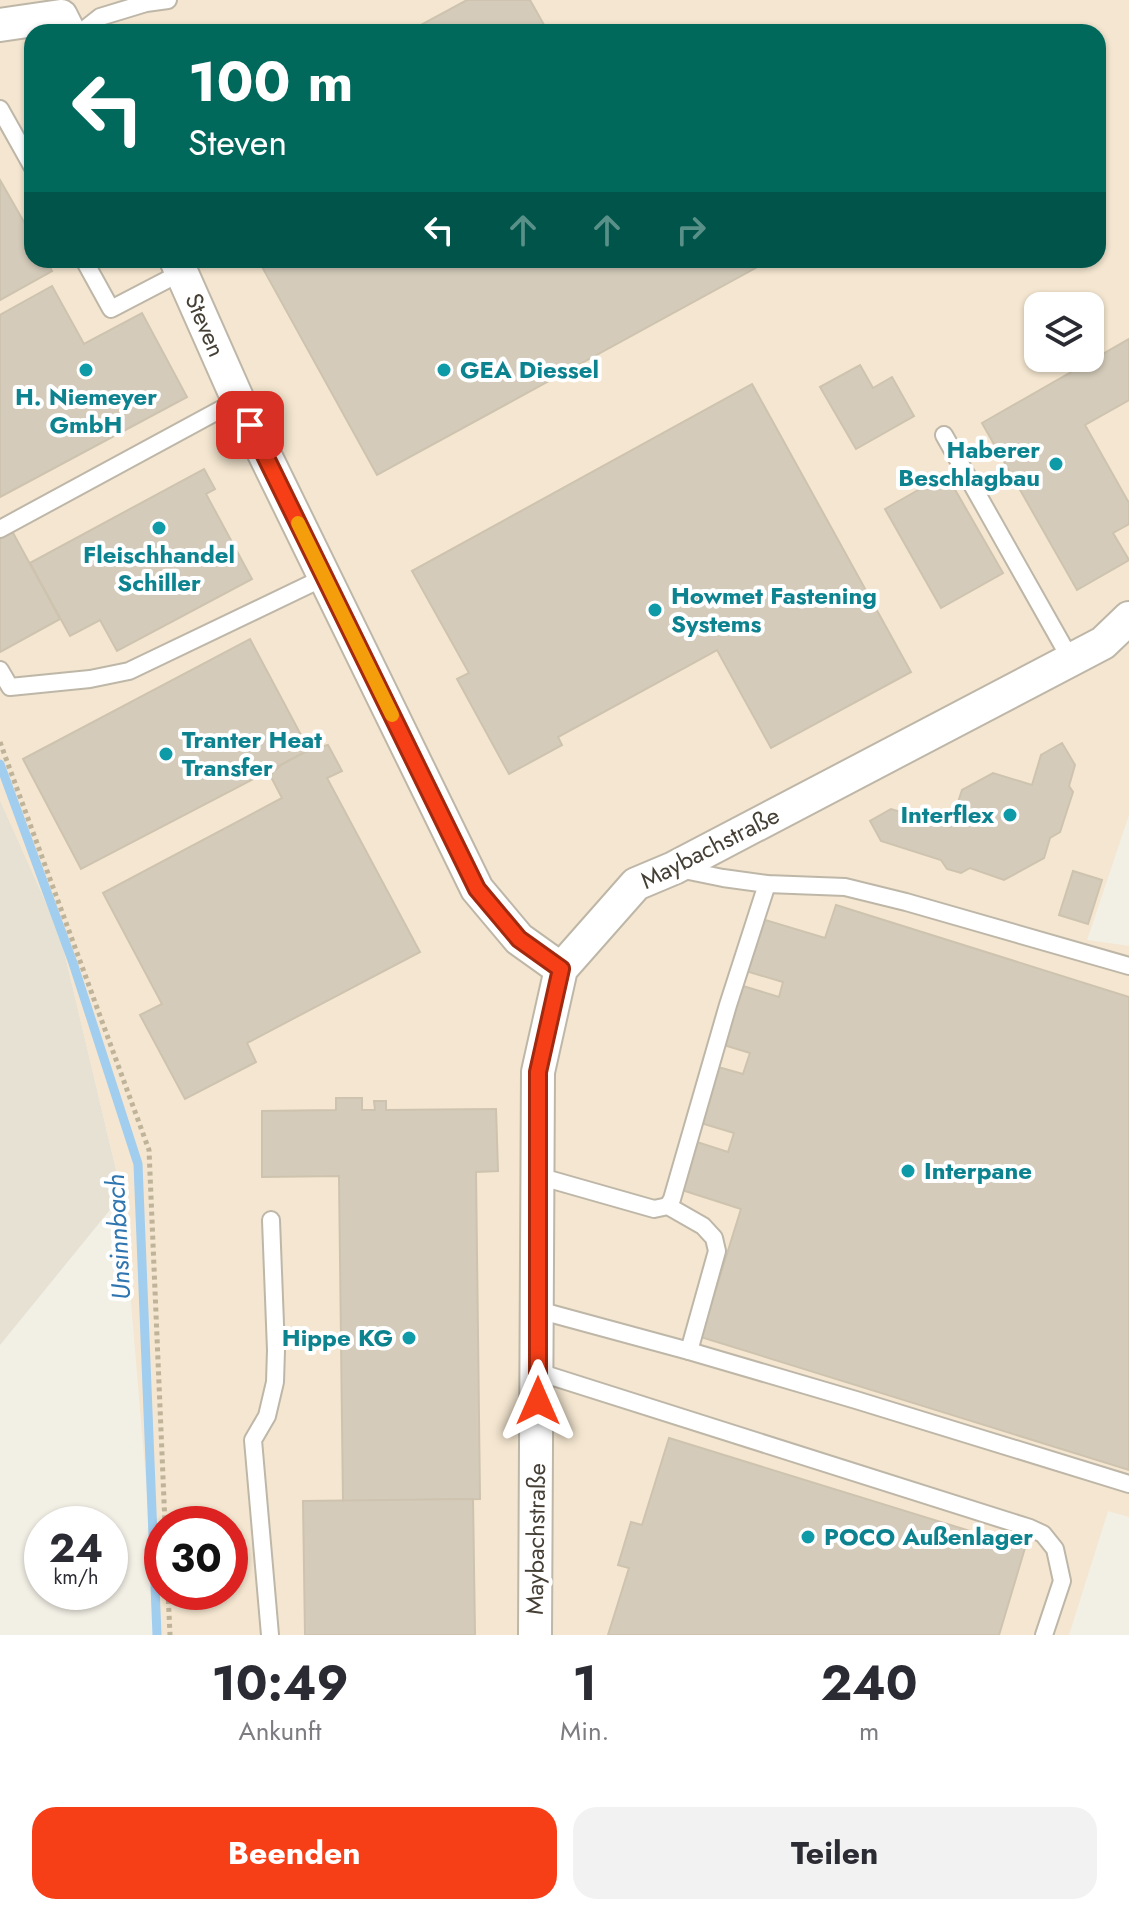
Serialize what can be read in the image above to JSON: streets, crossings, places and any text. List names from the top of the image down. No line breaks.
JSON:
{"streets":{"street":["Steven","Maybachstraße"]},"crossings":[["Steven","Maybachstraße"]],"water":["Unsinnbach"],"places":["H. Niemeyer GmbH","GEA Diessel","Haberer Beschlagbau","Fleischhandel Schiller","Howmet Fastening Systems","Tranter Heat Transfer","Interflex","Interpane","Hippe KG","POCO Außenlager"],"page":{"turn":["100 m","Steven"],"speed":"24 km/h","limit":"30","eta":["10:49","Ankunft","1","Min.","240","m"],"buttons":["Beenden","Teilen"]}}
